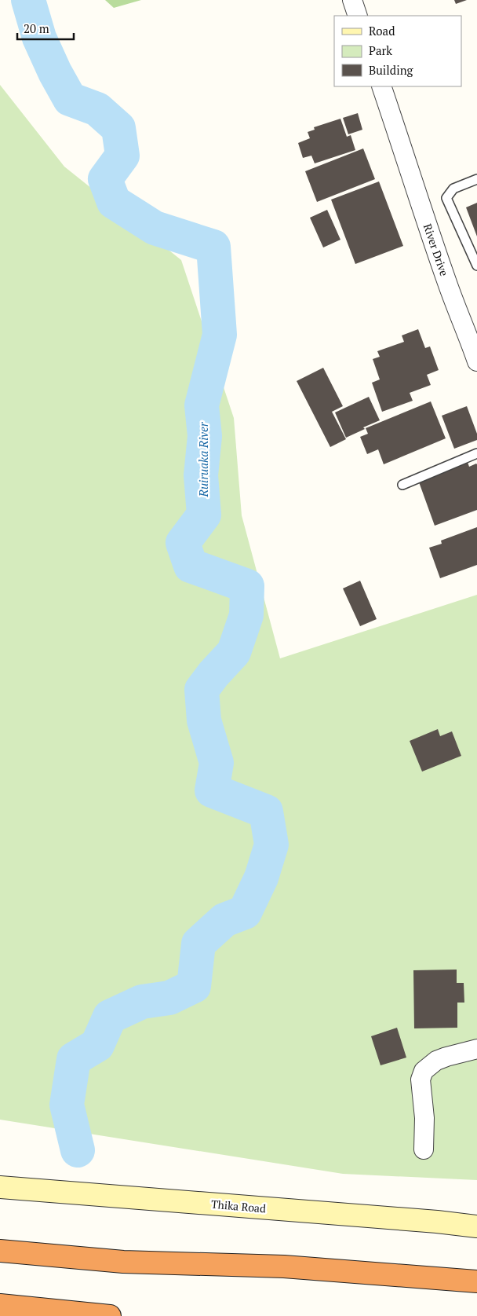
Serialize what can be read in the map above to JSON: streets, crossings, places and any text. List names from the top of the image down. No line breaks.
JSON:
{"streets":{"main road":["Thika Road"],"street":["River Drive"]},"water":["Ruiruaka River"],"legend":["Road","Park","Building"],"scale_bar":"20 m"}
